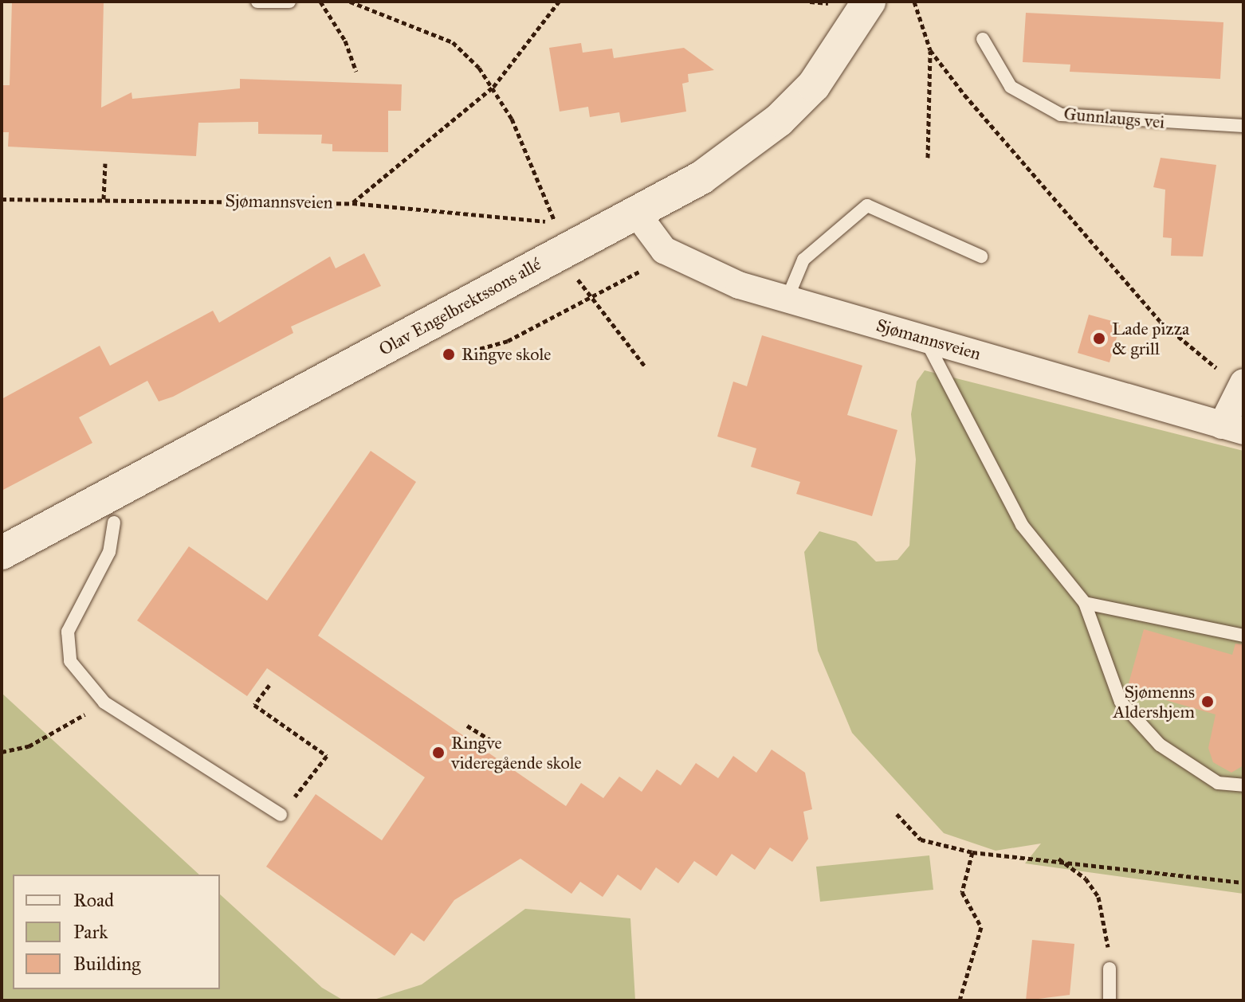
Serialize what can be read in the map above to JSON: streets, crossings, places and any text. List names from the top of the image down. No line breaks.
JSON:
{"streets":{"street":["Sjømannsveien","Olav Engelbrektssons allé"],"lane":["Gunnlaugs vei"]},"crossings":[["Sjømannsveien","Olav Engelbrektssons allé"]],"places":["Lade pizza & grill","Ringve skole","Sjømenns Aldershjem","Ringve videregående skole"],"legend":["Road","Park","Building"]}
